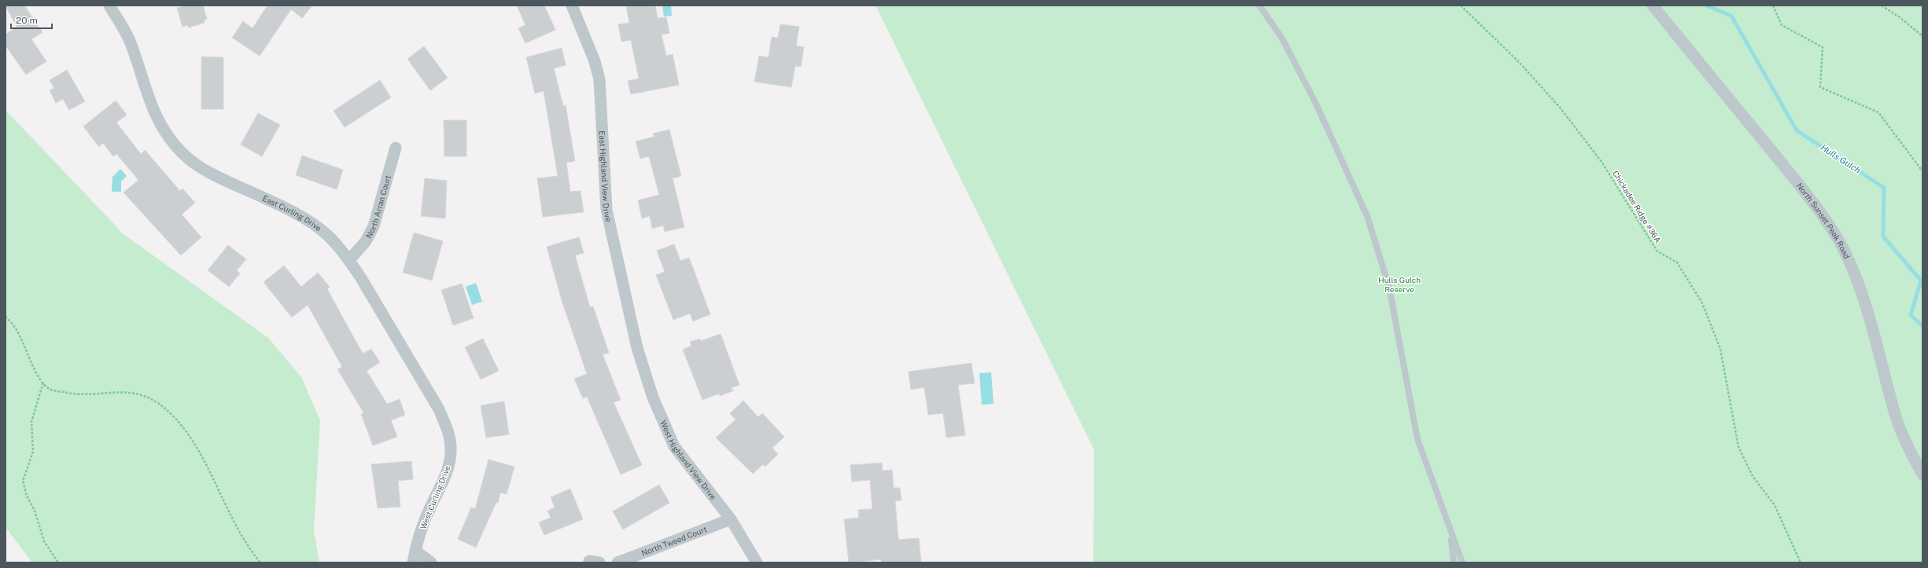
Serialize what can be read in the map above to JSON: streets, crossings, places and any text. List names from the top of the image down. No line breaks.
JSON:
{"streets":{"street":["East Highland View Drive","North Arran Court","East Curling Drive","North Sunset Peak Road","West Highland View Drive","West Curling Drive","North Tweed Court"],"path":["Chickadee Ridge #36A"]},"crossings":[["East Highland View Drive","West Highland View Drive"],["North Arran Court","East Curling Drive"],["East Curling Drive","West Curling Drive"],["West Highland View Drive","North Tweed Court"]],"water":["Hulls Gulch"],"parks":["Hulls Gulch Reserve"],"scale_bar":"20 m"}
